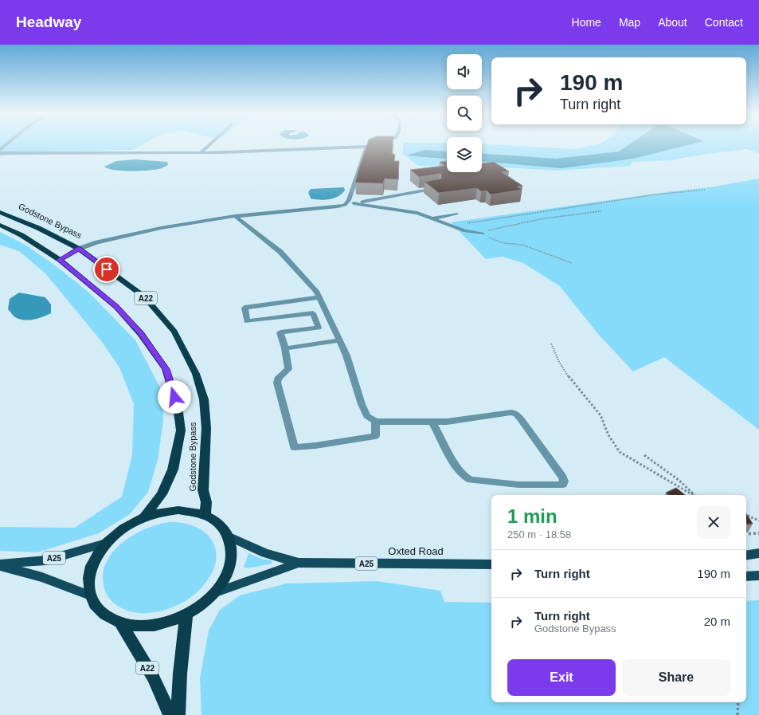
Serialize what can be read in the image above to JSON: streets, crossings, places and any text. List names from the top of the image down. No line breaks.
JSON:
{"streets":{"highway":["Godstone Bypass","A22"],"main road":["Oxted Road","A25"]},"page":{"header":"Headway","nav":["Home","Map","About","Contact"],"turn":["190 m","Turn right"],"heading":["1 min","250 m · 18:58"],"list":[{"name":"Turn right","value":"190 m"},{"name":"Turn right","note":"Godstone Bypass","value":"20 m"}],"buttons":["Exit","Share"]}}
